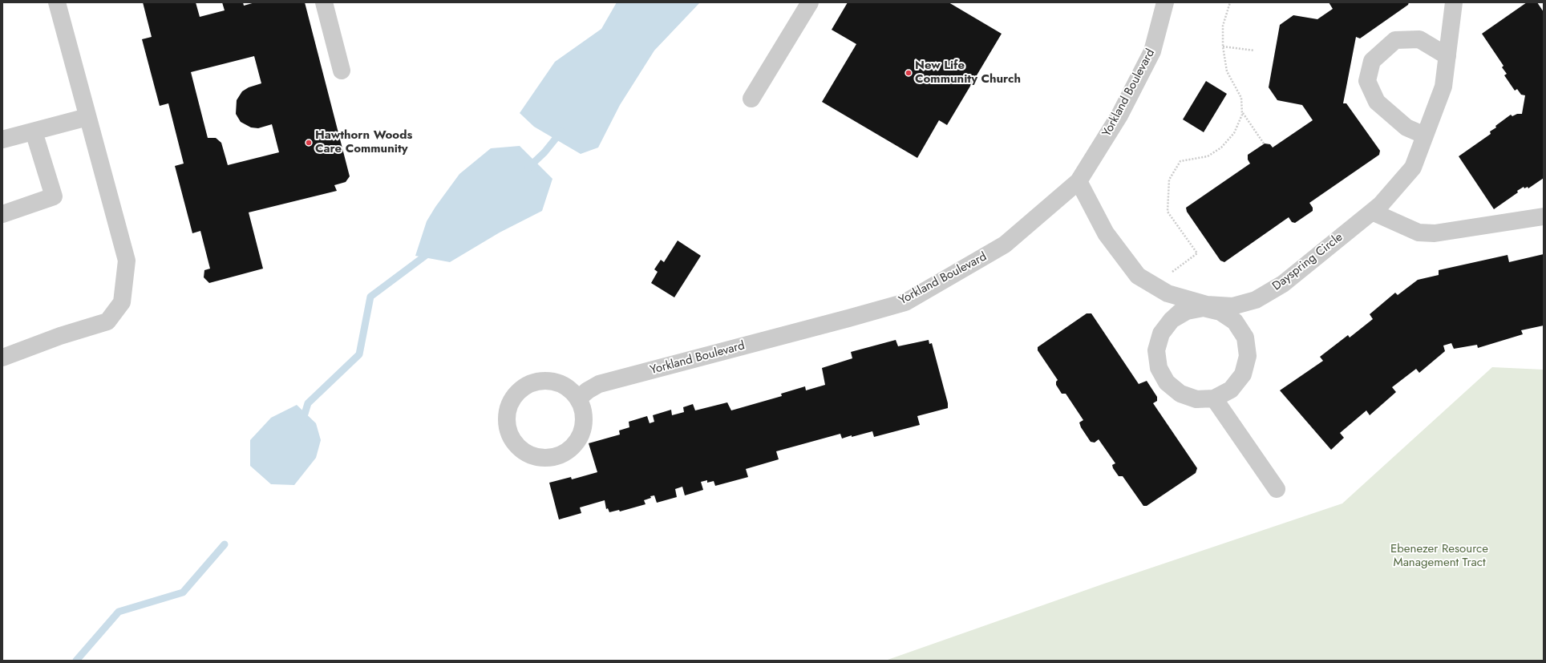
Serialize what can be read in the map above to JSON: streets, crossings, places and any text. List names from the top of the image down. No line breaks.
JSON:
{"streets":{"street":["Yorkland Boulevard","Dayspring Circle"]},"crossings":[["Yorkland Boulevard","Dayspring Circle"]],"parks":["Ebenezer Resource Management Tract"],"places":["New Life Community Church","Hawthorn Woods Care Community"]}
